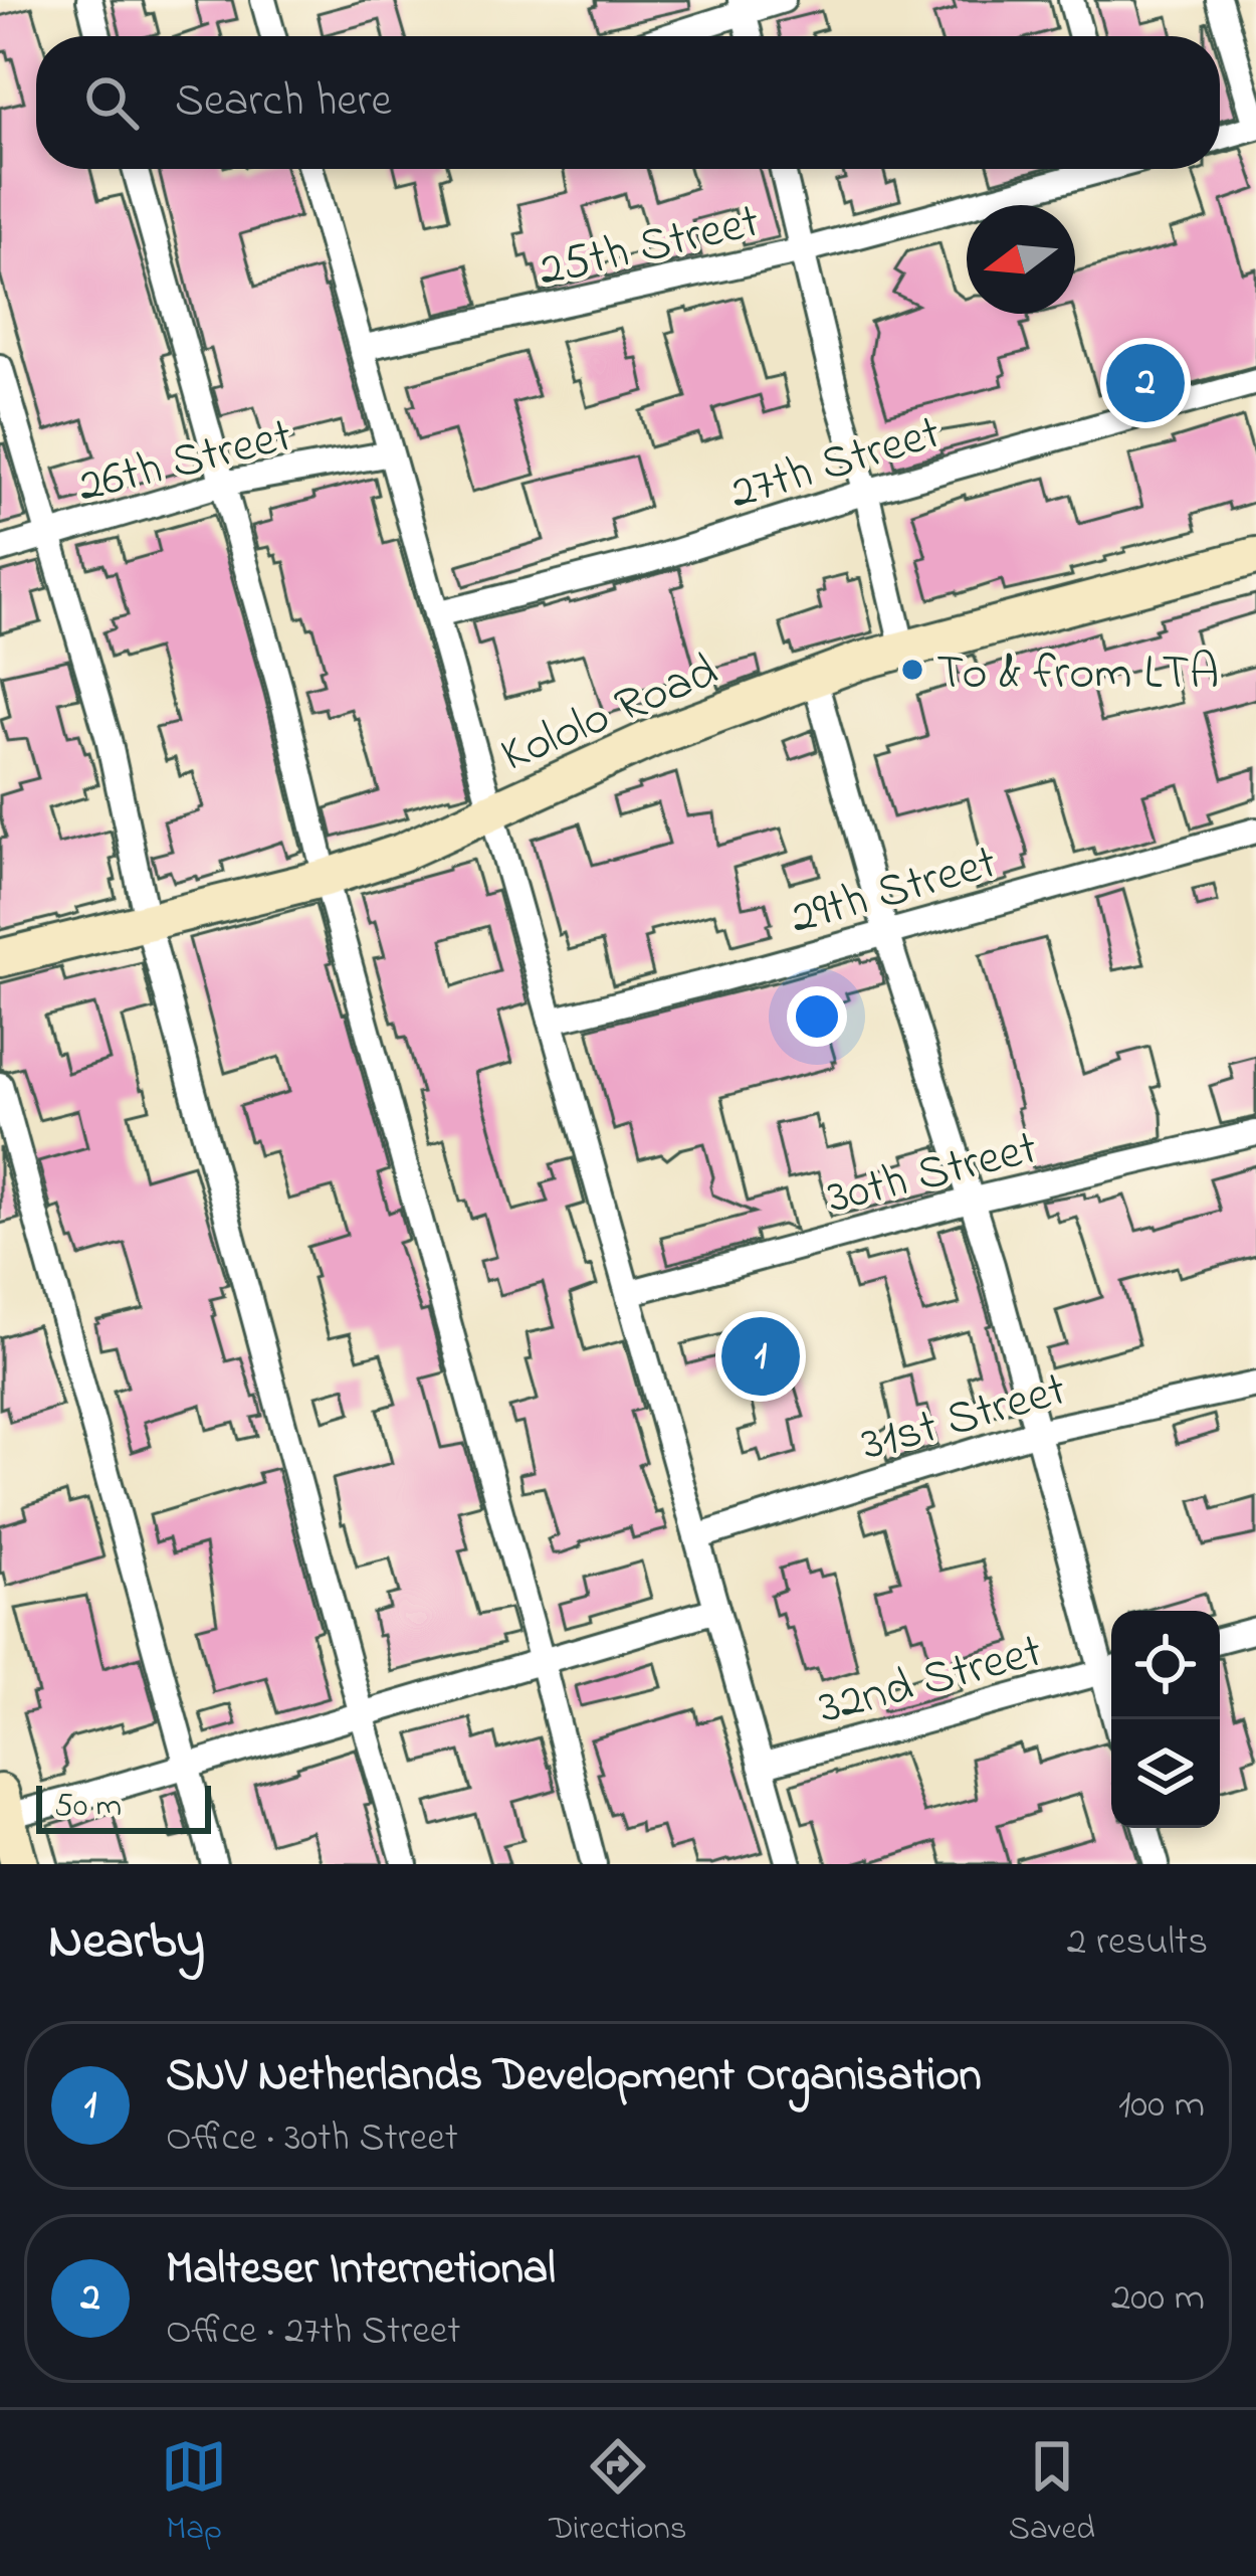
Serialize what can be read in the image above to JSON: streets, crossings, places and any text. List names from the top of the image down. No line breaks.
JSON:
{"streets":{"street":["25th Street","26th Street","27th Street","Kololo Road","29th Street","30th Street","31st Street","32nd Street"]},"places":["To & from LTA"],"scale_bar":"50 m","north":"left","page":{"search":"Search here","pins":["2","1"],"scale":"50 m","heading":["Nearby","2 results"],"list":[{"mark":"1","name":"SNV Netherlands Development Organisation","note":"Office · 30th Street","value":"100 m"},{"mark":"2","name":"Malteser Internetional","note":"Office · 27th Street","value":"200 m"}],"nav":["Map","Directions","Saved"]}}
